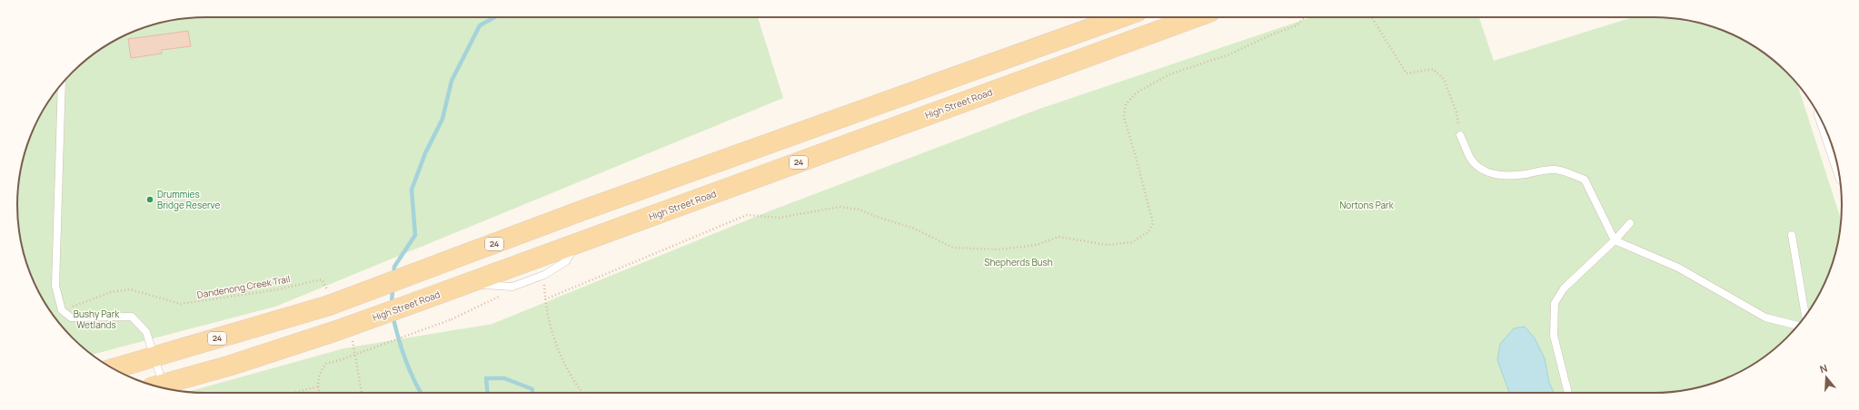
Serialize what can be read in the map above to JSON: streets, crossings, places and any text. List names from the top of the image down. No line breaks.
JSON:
{"streets":{"main road":["High Street Road","24"],"path":["Dandenong Creek Trail"]},"crossings":[["24","Dandenong Creek Trail"]],"parks":["Nortons Park","Shepherds Bush","Bushy Park Wetlands"],"places":["Drummies Bridge Reserve"],"north":"top"}
